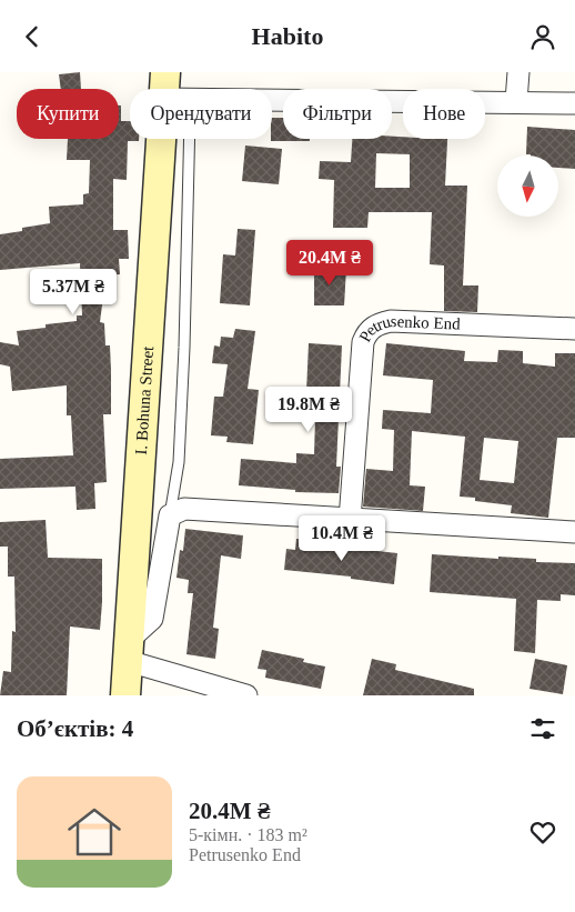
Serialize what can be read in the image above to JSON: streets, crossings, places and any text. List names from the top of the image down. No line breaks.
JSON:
{"streets":{"street":["Petrusenko End","I. Bohuna Street"]},"north":"bottom","page":{"header":"Habito","chip":["Купити","Орендувати","Фільтри","Нове"],"price":["20.4M ₴","5.37M ₴","19.8M ₴","10.4M ₴"],"heading":"Об’єктів: 4","list":[{"name":"20.4M ₴","note":"5-кімн. · 183 m² · Petrusenko End"}]}}
